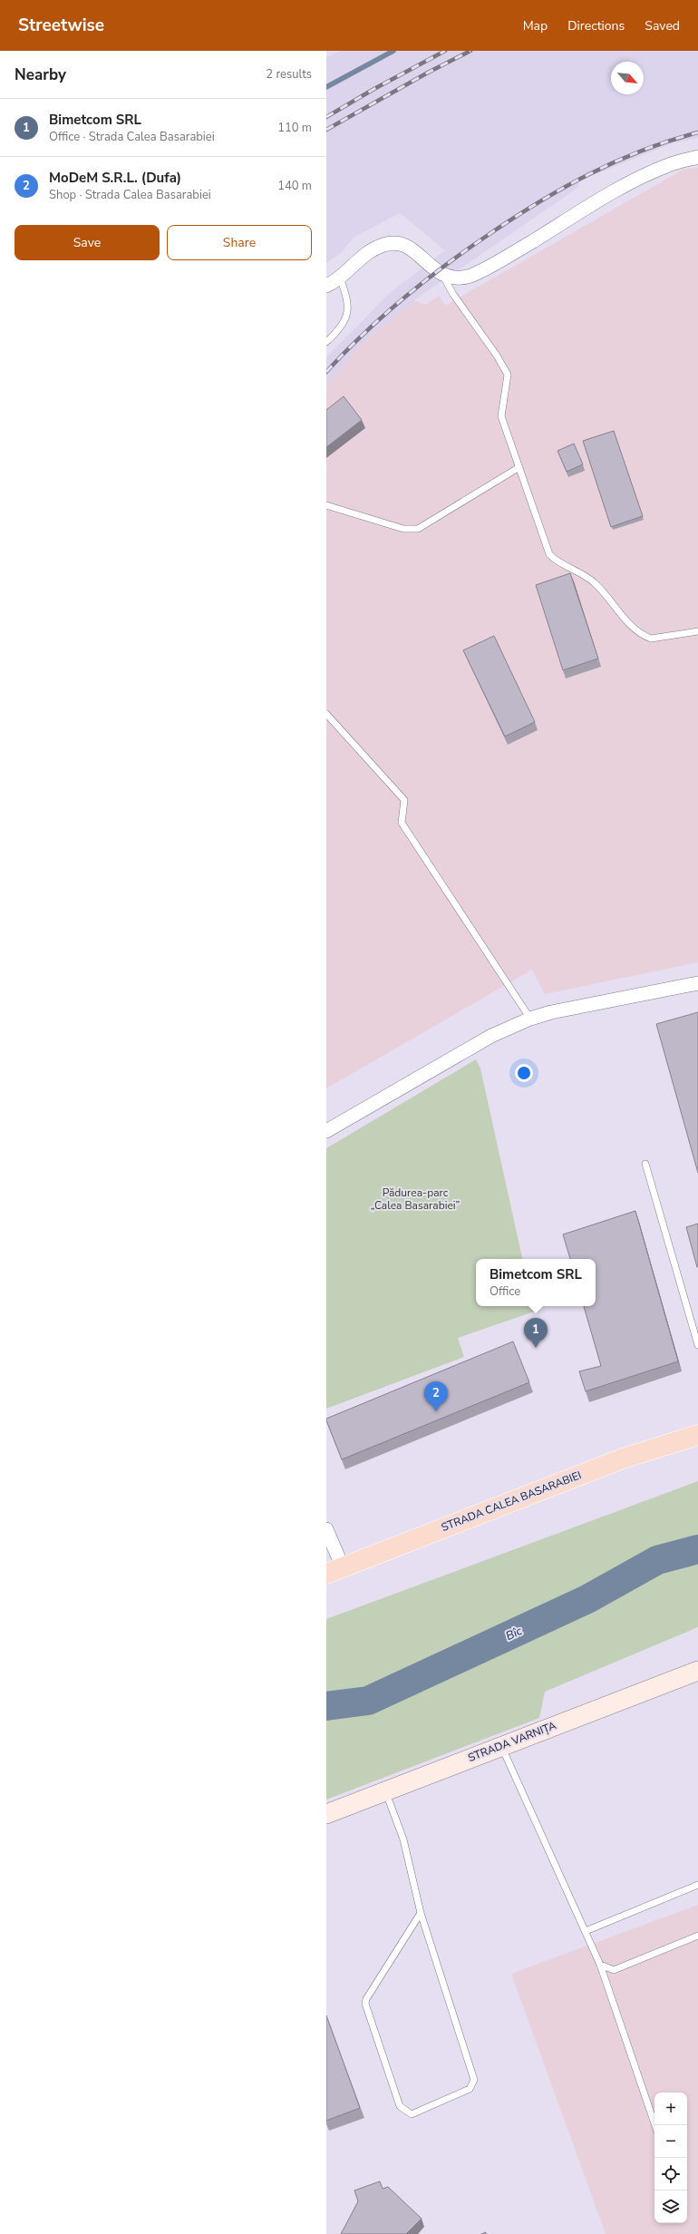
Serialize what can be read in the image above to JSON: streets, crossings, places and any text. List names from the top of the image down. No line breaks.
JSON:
{"streets":{"main road":["STRADA CALEA BASARABIEI"],"street":["STRADA VARNIȚA"]},"water":["Bîc"],"parks":["Pădurea-parc „Calea Basarabiei”"],"north":"bottom right","page":{"header":"Streetwise","nav":["Map","Directions","Saved"],"heading":["Nearby","2 results"],"list":[{"mark":"1","name":"Bimetcom SRL","note":"Office · Strada Calea Basarabiei","value":"110 m"},{"mark":"2","name":"MoDeM S.R.L. (Dufa)","note":"Shop · Strada Calea Basarabiei","value":"140 m"}],"buttons":["Save","Share"],"popup":["Bimetcom SRL","Office"],"pins":["1","2"],"map_buttons":["+","−"]}}
